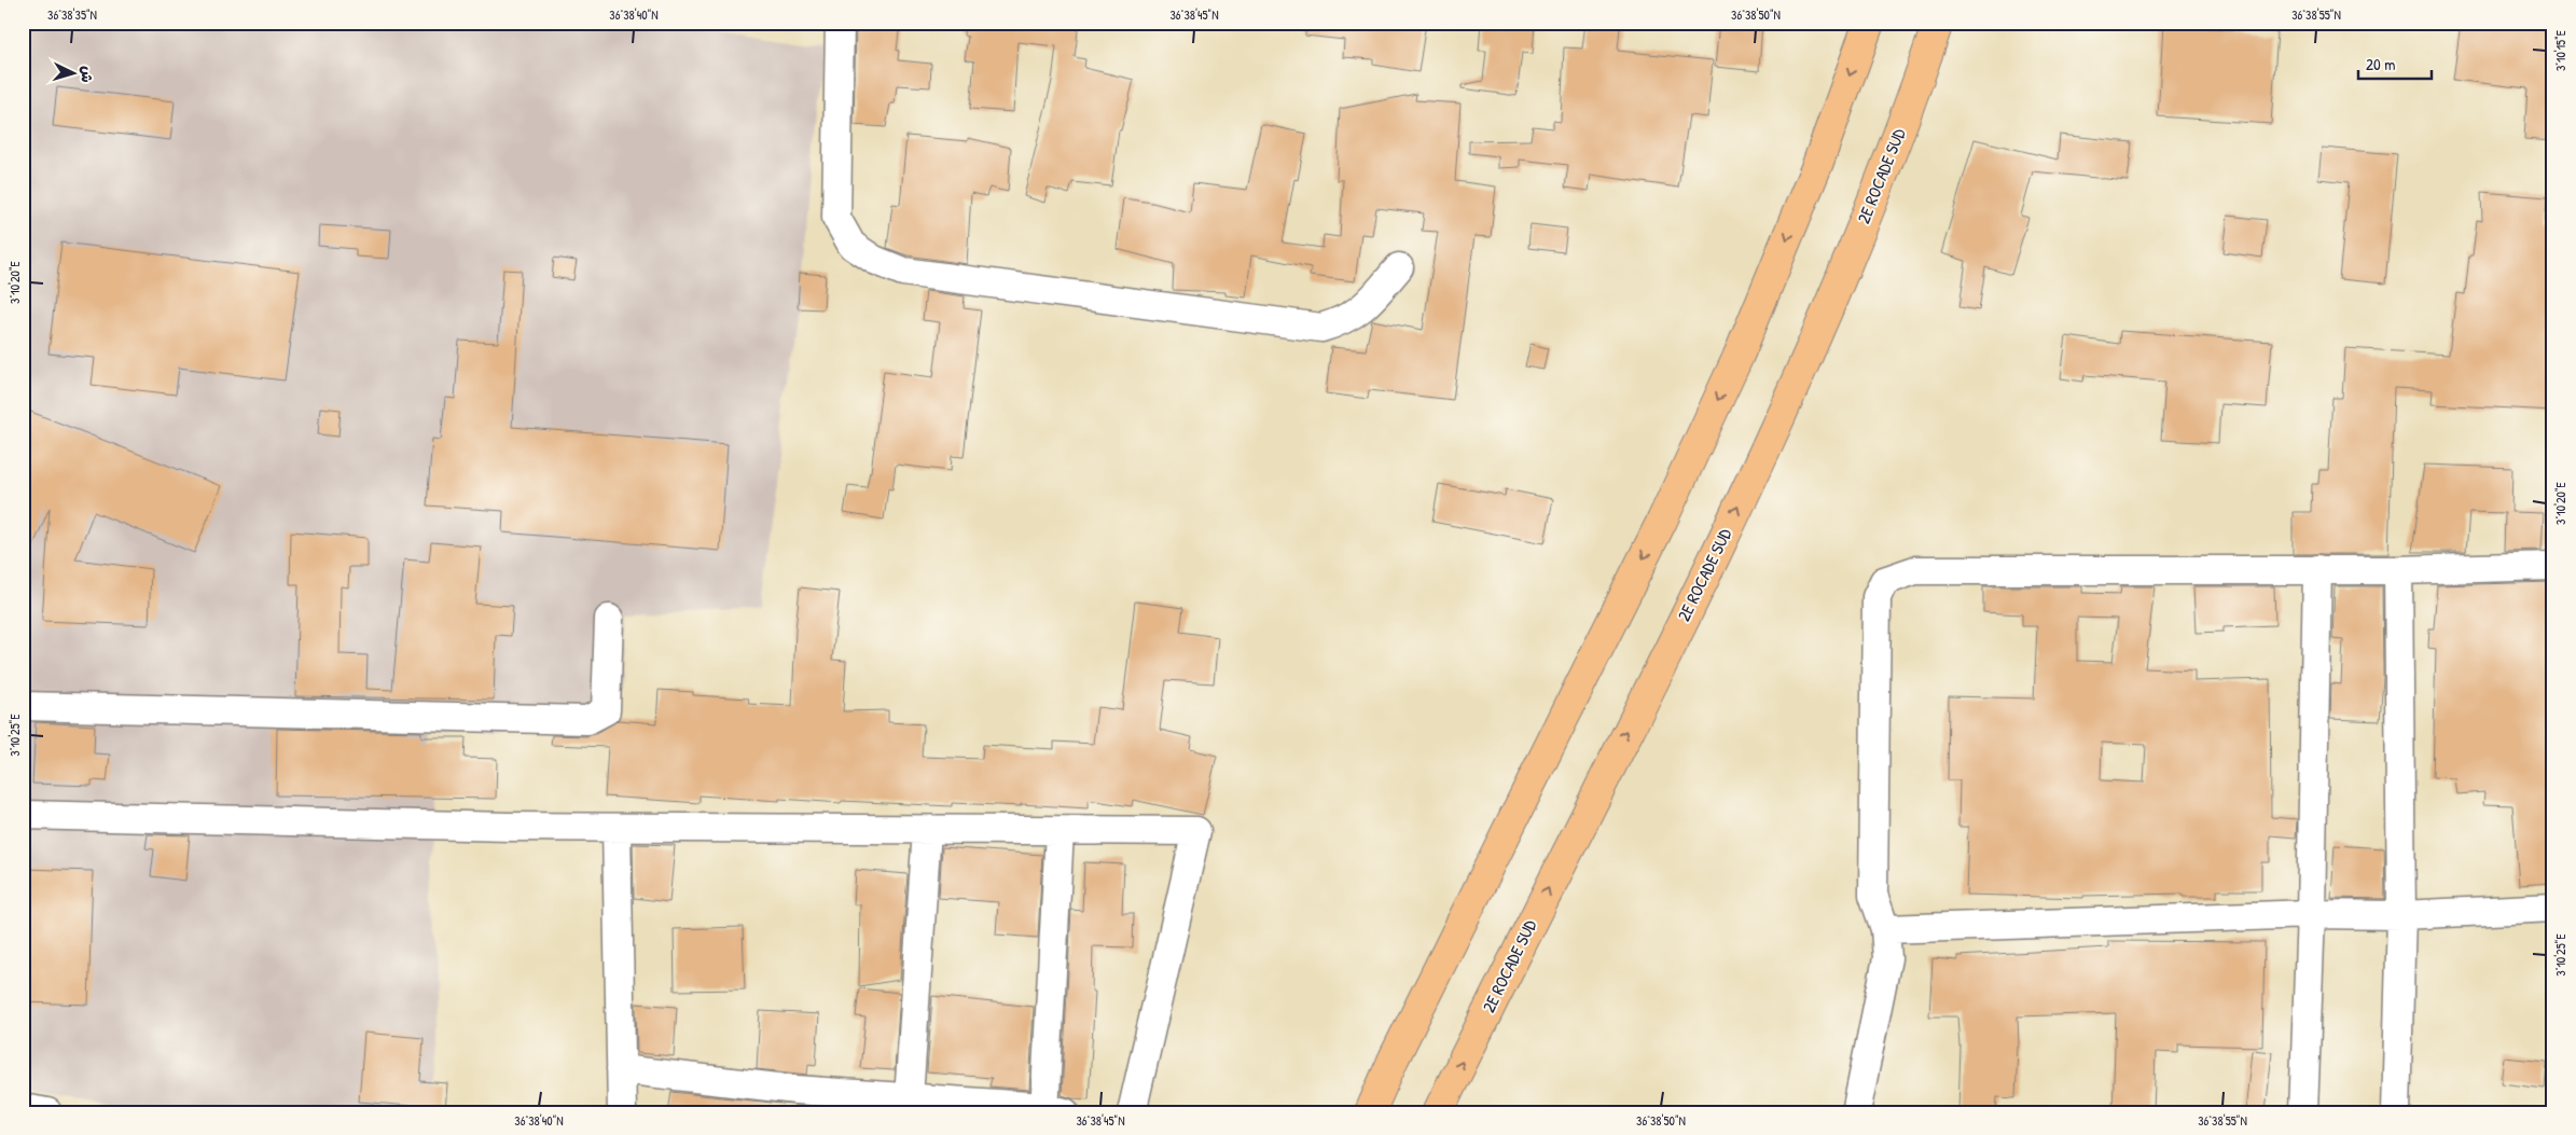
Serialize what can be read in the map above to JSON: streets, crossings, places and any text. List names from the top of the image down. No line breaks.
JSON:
{"streets":{"highway":["2E ROCADE SUD"]},"scale_bar":"20 m","north":"right","coordinates":["36°38'35\"N","36°38'40\"N","36°38'45\"N","36°38'50\"N","36°38'55\"N","3°10'15\"E","3°10'20\"E","3°10'25\"E"]}
